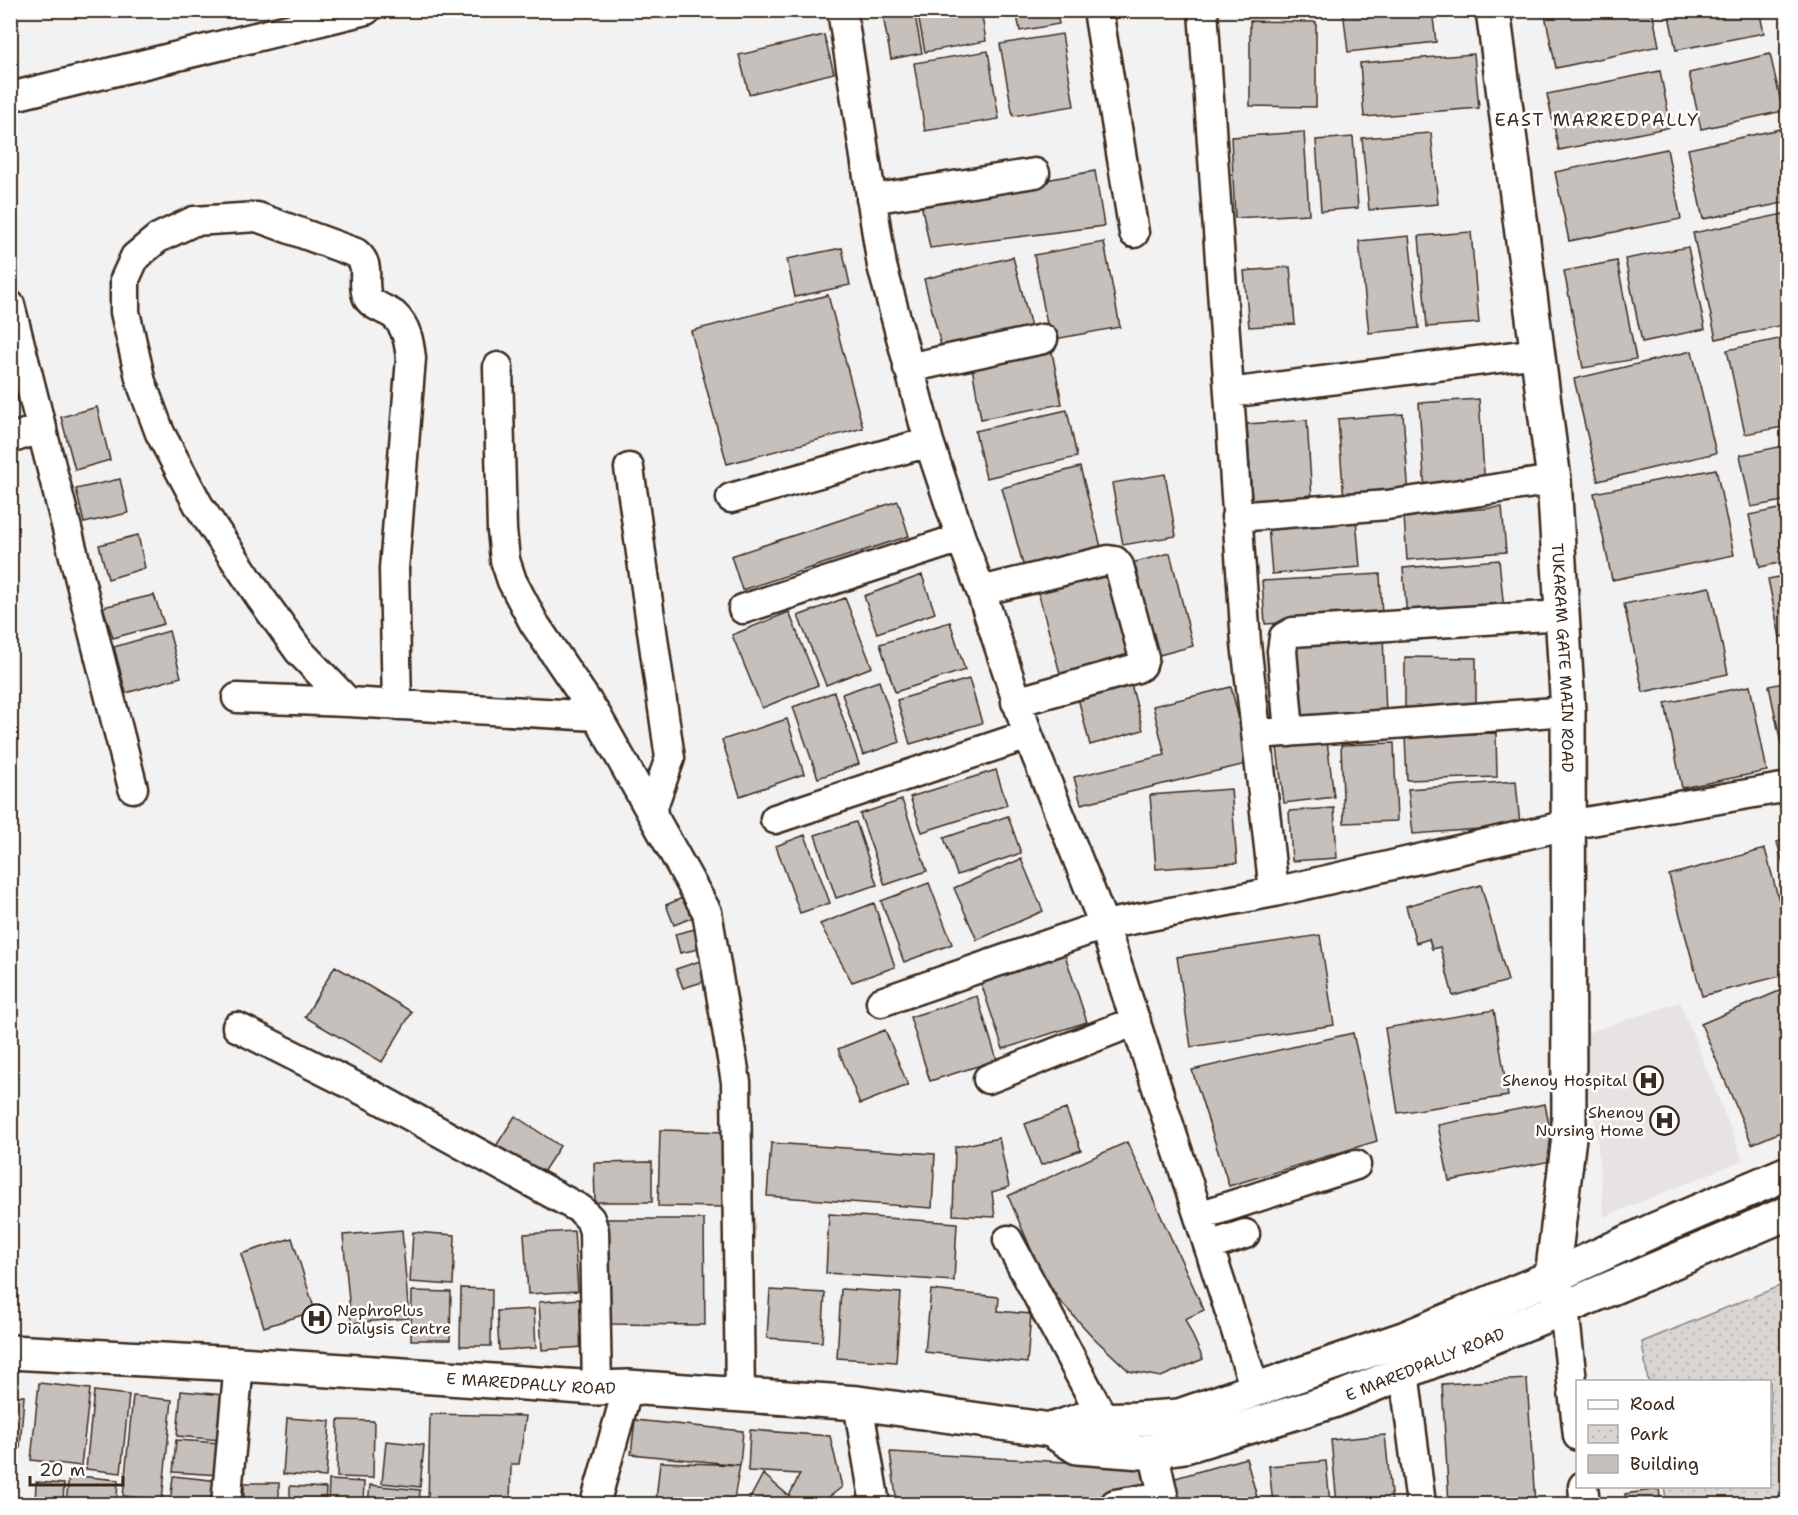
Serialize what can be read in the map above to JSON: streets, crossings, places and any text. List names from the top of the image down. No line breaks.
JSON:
{"streets":{"main road":["TUKARAM GATE MAIN ROAD","E MAREDPALLY ROAD"]},"crossings":[["TUKARAM GATE MAIN ROAD","E MAREDPALLY ROAD"]],"districts":["EAST MARREDPALLY"],"places":{"hospital":["Shenoy Hospital","Shenoy Nursing Home","NephroPlus Dialysis Centre"]},"legend":["Road","Park","Building"],"scale_bar":"20 m"}
